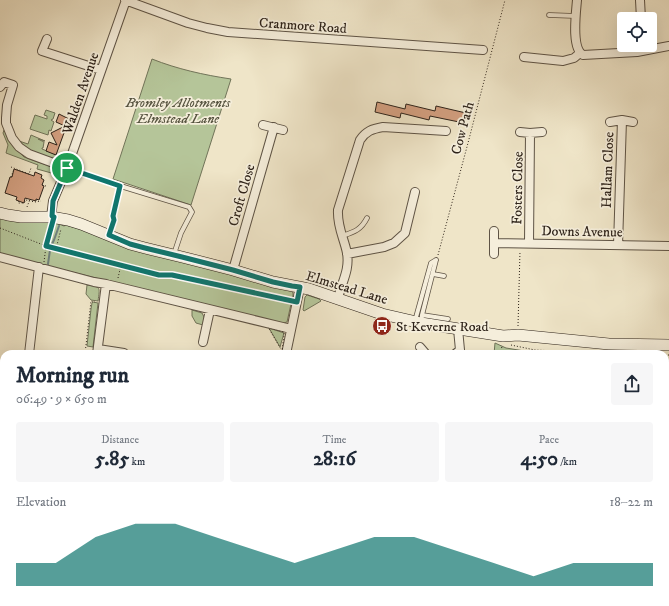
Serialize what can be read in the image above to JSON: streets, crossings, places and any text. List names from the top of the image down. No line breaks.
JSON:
{"streets":{"street":["Cranmore Road","Walden Avenue","Hallam Close","Fosters Close","Croft Close","Downs Avenue","Elmstead Lane"],"path":["Cow Path"]},"crossings":[["Cranmore Road","Walden Avenue"],["Walden Avenue","Elmstead Lane"],["Hallam Close","Downs Avenue"],["Fosters Close","Downs Avenue"],["Croft Close","Elmstead Lane"]],"parks":["Bromley Allotments Elmstead Lane"],"places":{"bus stop":["St Keverne Road"]},"page":{"heading":["Morning run","06:49 · 9 × 650 m"],"stats":[["Distance","5.85 km"],["Time","28:16"],["Pace","4:50 /km"]],"chart":["Elevation","18–22 m"]}}
